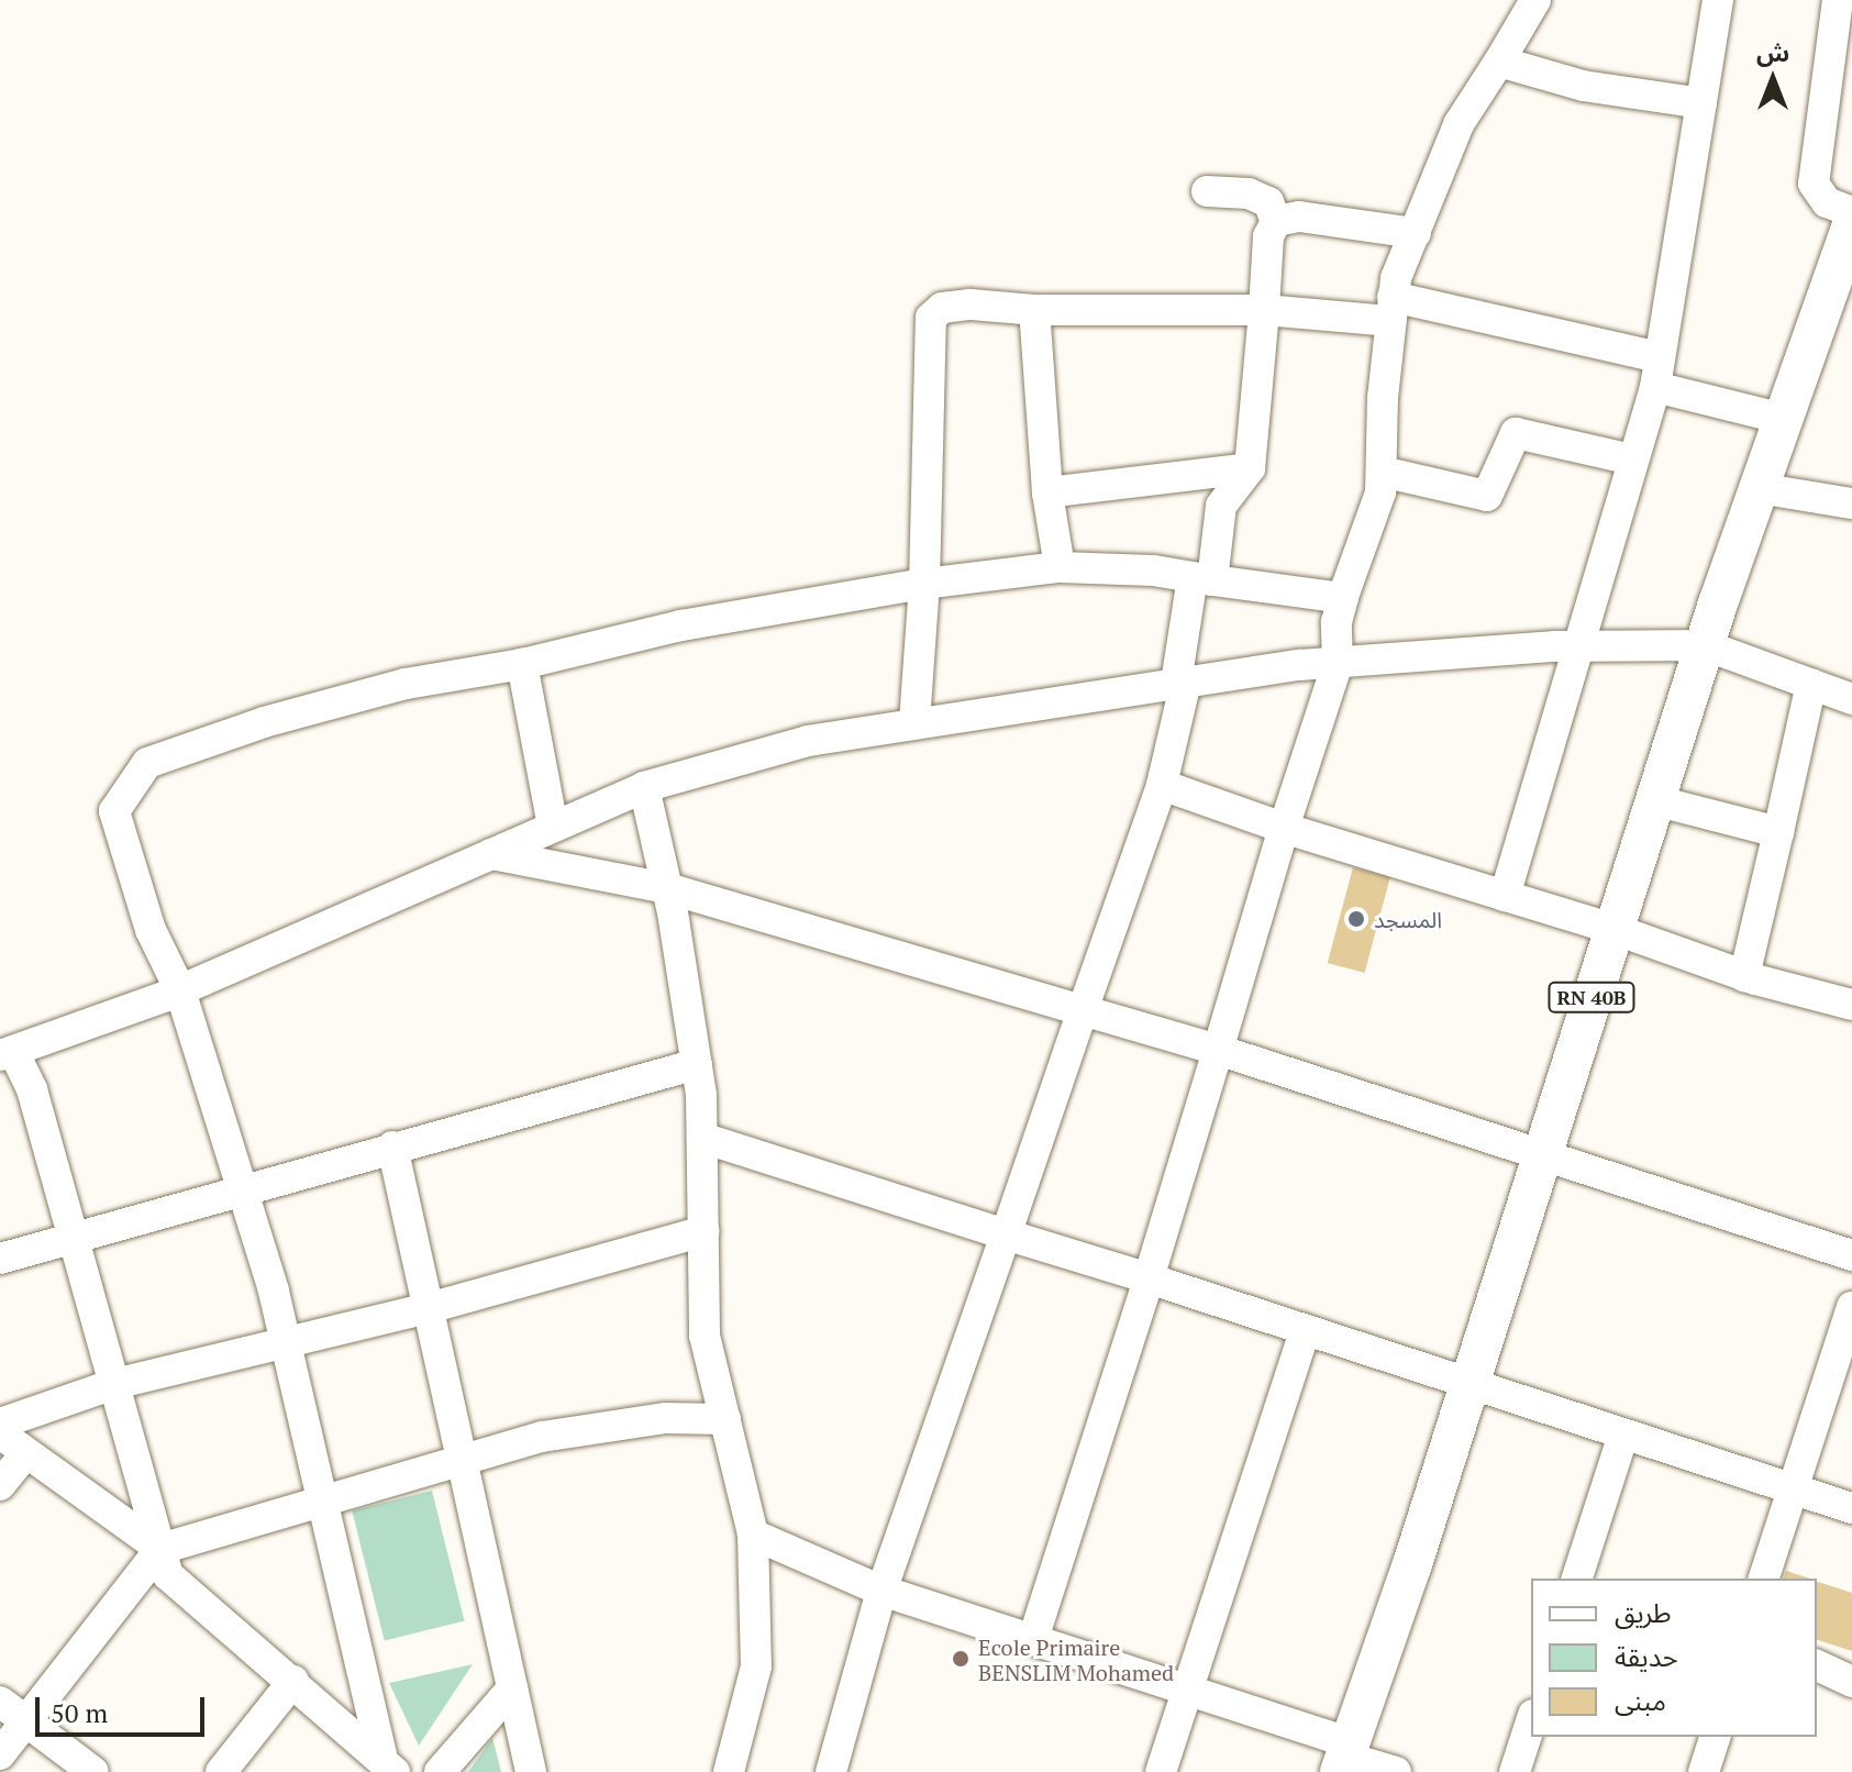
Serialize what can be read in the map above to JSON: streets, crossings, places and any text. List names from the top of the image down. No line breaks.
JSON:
{"streets":{"main road":["RN 40B"]},"places":["المسجد","Ecole Primaire BENSLIM Mohamed"],"legend":["طريق","حديقة","مبنى"],"scale_bar":"50 m","north":"top"}
